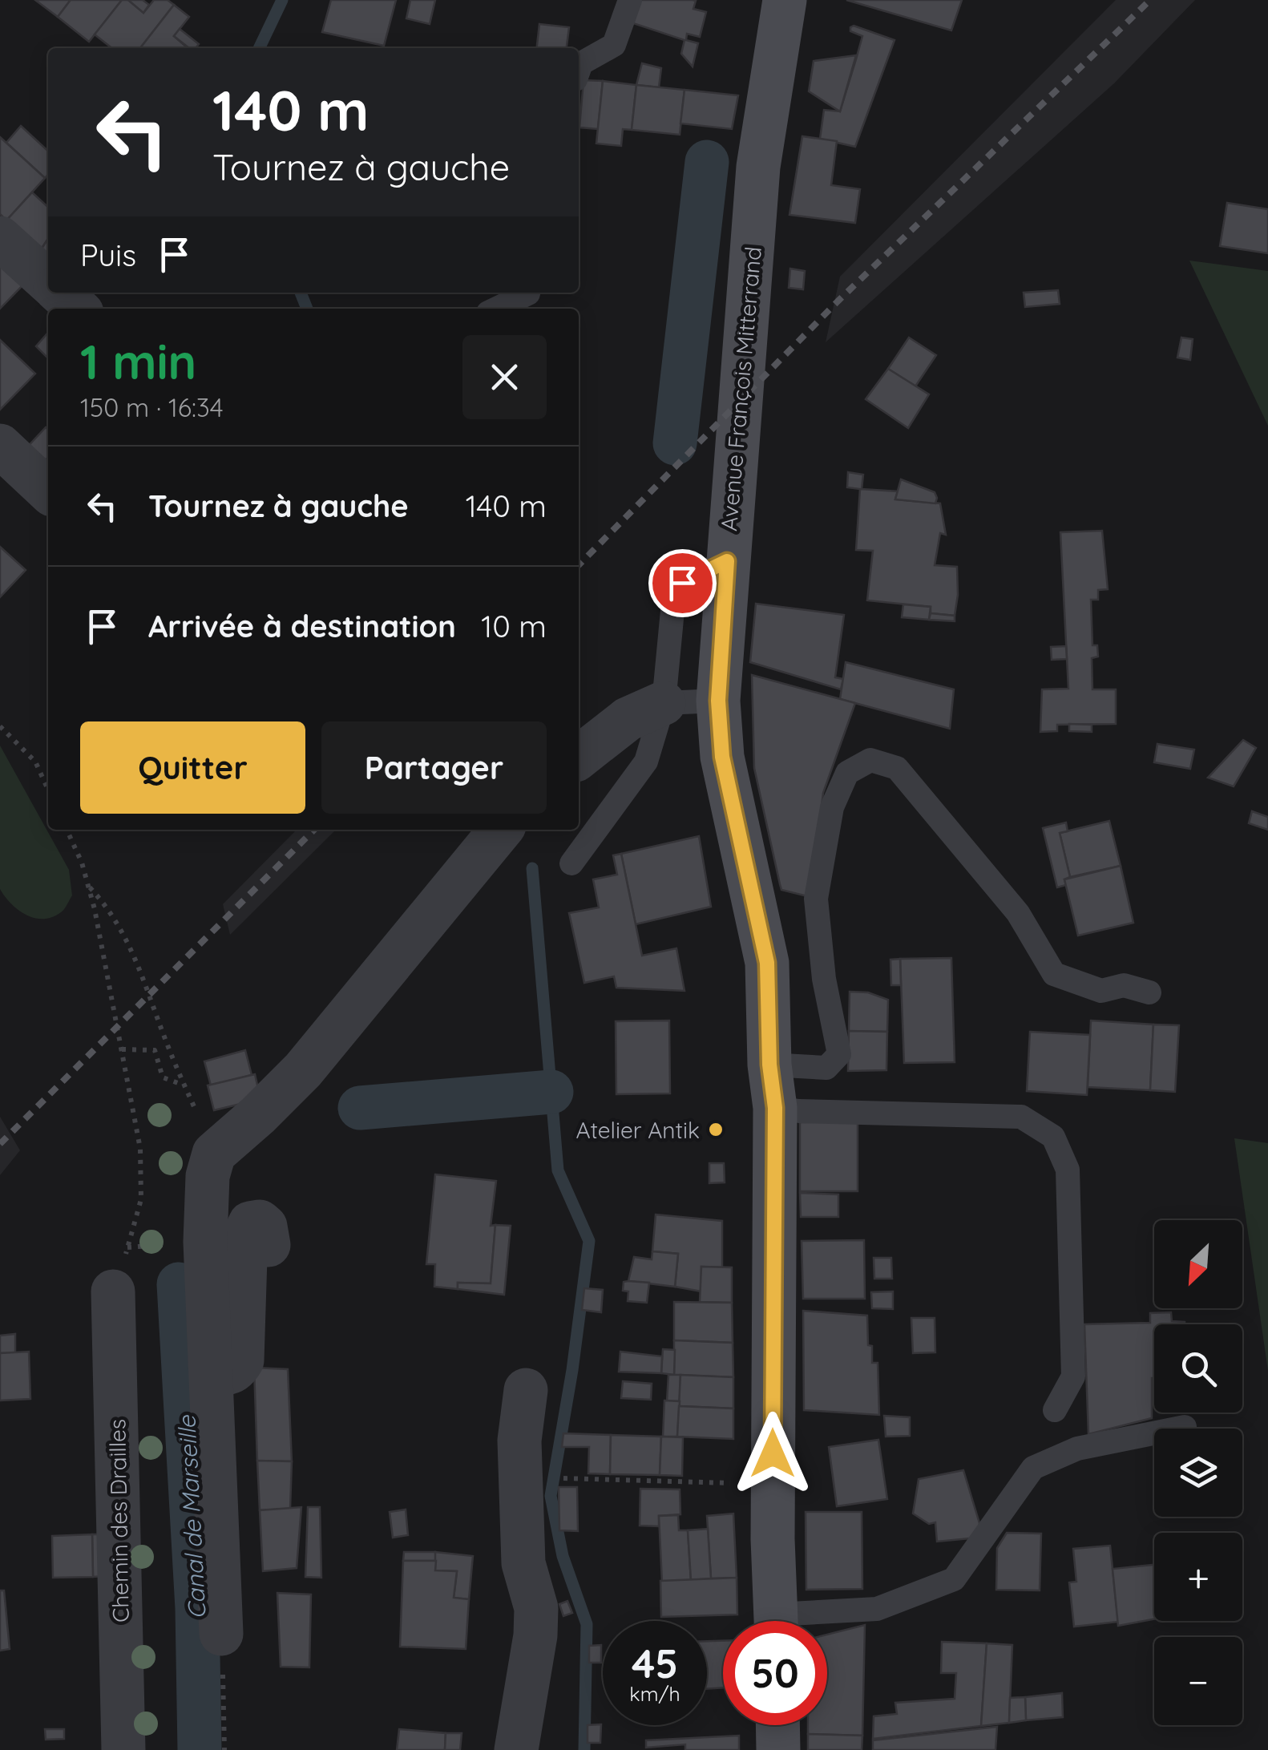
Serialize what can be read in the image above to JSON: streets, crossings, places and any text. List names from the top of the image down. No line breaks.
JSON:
{"streets":{"main road":["Avenue François Mitterrand"],"street":["Chemin des Drailles"]},"water":["Canal de Marseille"],"places":["Atelier Antik"],"north":"bottom left","page":{"turn":["140 m","Tournez à gauche"],"then":"Puis","heading":["1 min","150 m · 16:34"],"list":[{"name":"Tournez à gauche","value":"140 m"},{"name":"Arrivée à destination","value":"10 m"}],"buttons":["Quitter","Partager"],"map_buttons":["+","−"],"speed":"45 km/h","limit":"50"}}
